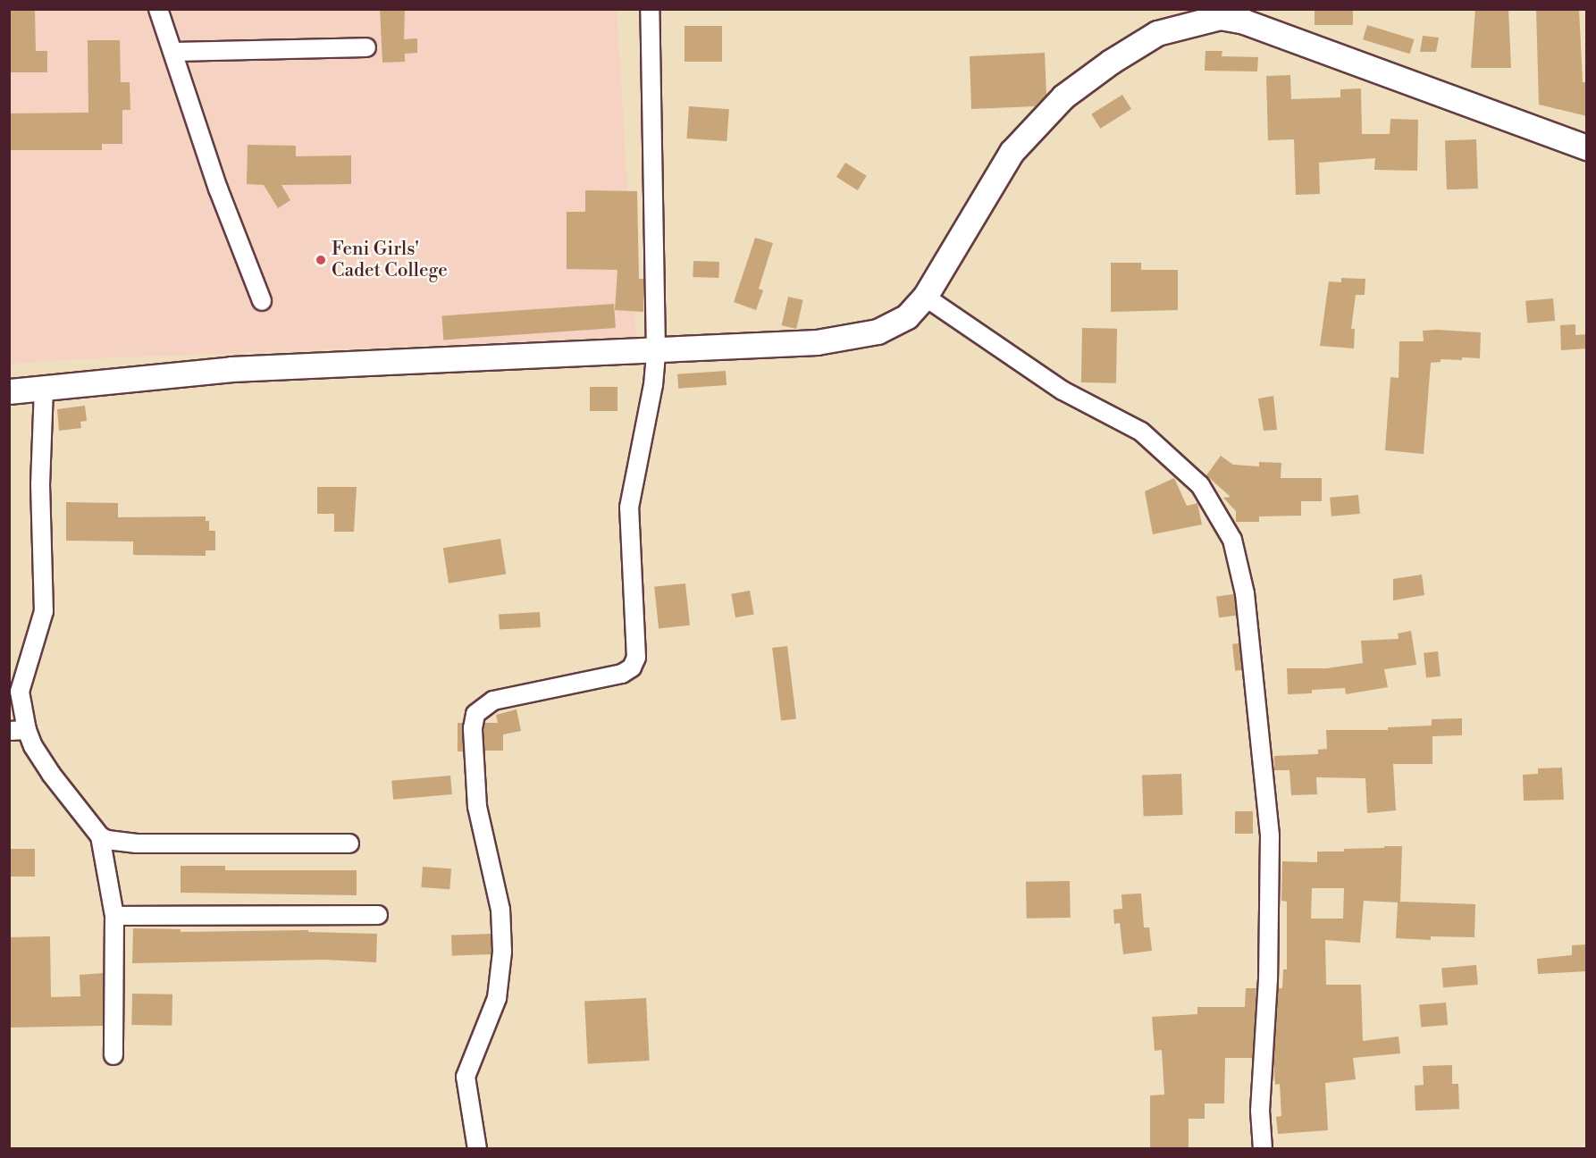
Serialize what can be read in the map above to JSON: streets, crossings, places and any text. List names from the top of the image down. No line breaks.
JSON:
{"places":["Feni Girls' Cadet College"]}
